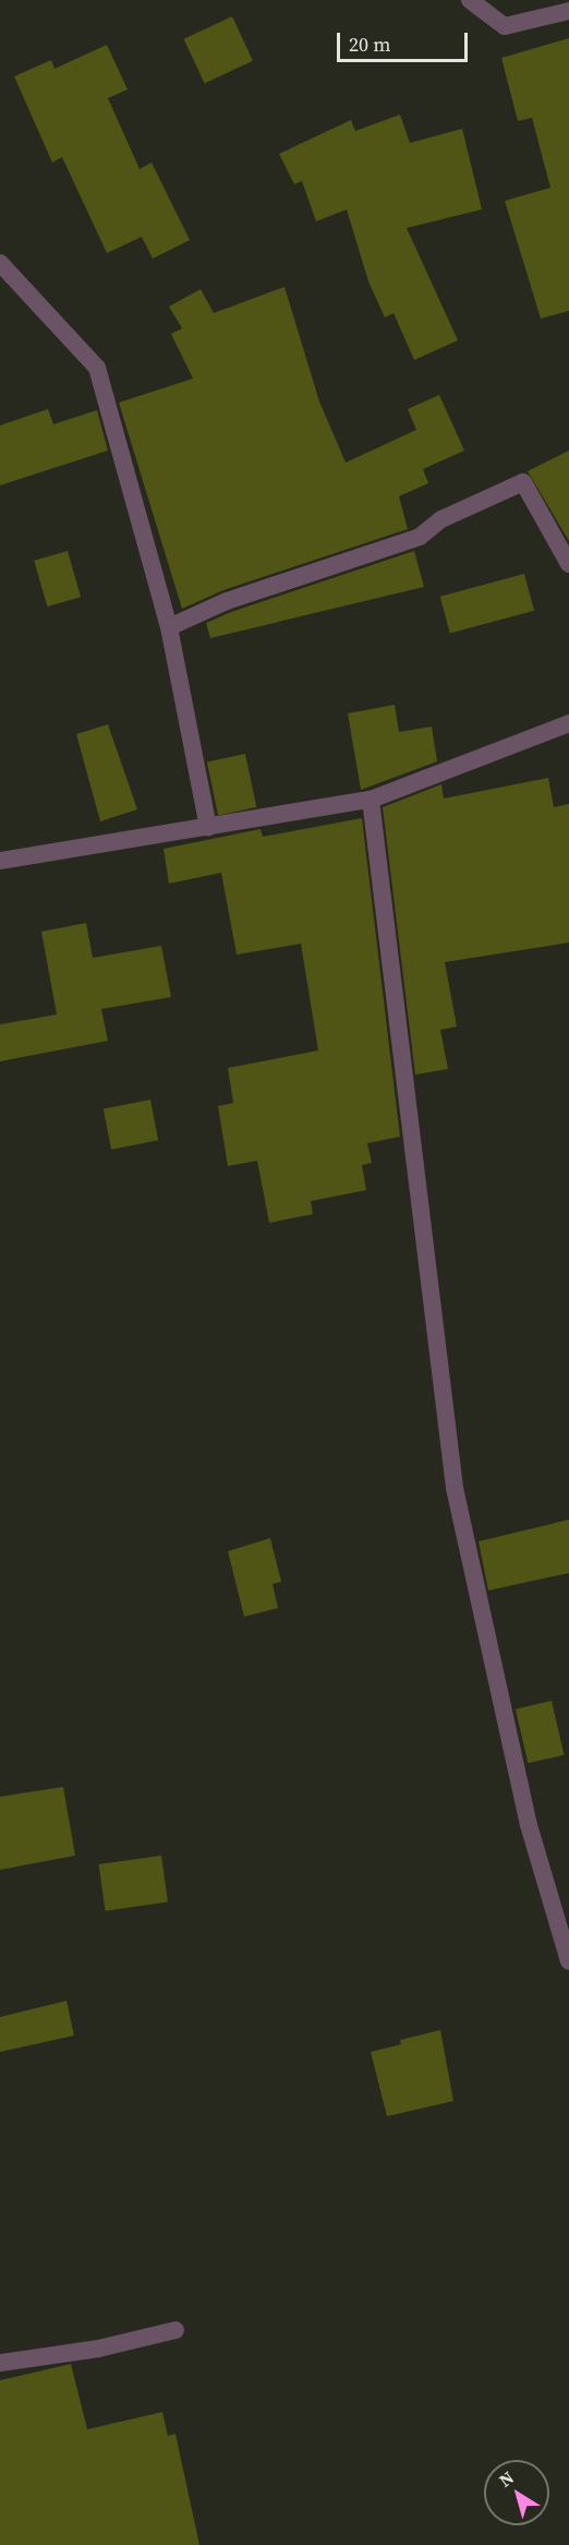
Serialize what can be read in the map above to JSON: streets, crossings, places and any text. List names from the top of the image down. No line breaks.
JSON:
{"scale_bar":"20 m","north":"top left"}
